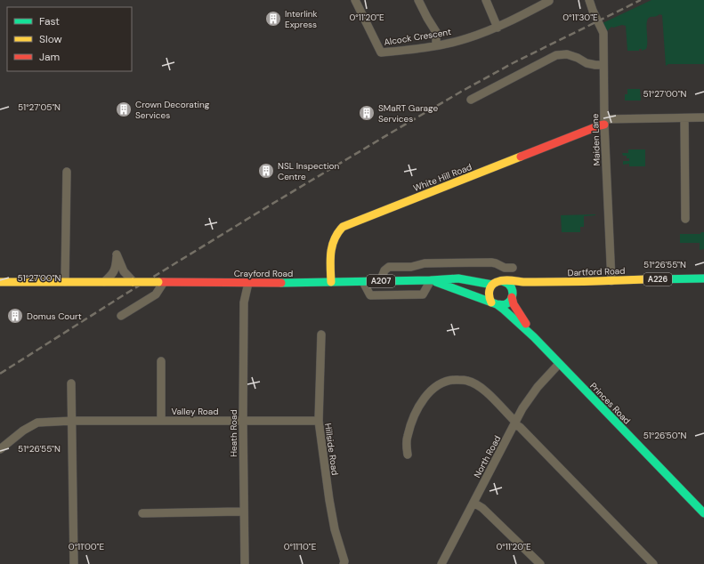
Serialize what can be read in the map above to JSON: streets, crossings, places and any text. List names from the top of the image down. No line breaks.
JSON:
{"streets":{"main road":["White Hill Road","Dartford Road","Crayford Road","A226","A207","Princes Road"],"street":["Alcock Crescent","Maiden Lane","Valley Road","Heath Road","Hillside Road","North Road"]},"crossings":[["Maiden Lane","White Hill Road"],["Maiden Lane","Dartford Road"],["White Hill Road","Crayford Road"],["Dartford Road","Crayford Road"],["Dartford Road","Princes Road"],["Crayford Road","Princes Road"],["Crayford Road","Heath Road"],["Princes Road","North Road"],["Valley Road","Heath Road"],["Valley Road","Hillside Road"]],"places":{"building":["Interlink Express","Crown Decorating Services","SMaRT Garage Services","NSL Inspection Centre","Domus Court"]},"legend":["Fast","Slow","Jam"],"coordinates":["0°11'30\"E","0°11'20\"E","51°27'00\"N","51°27'05\"N","51°26'55\"N","51°26'50\"N","0°11'00\"E","0°11'10\"E"]}
